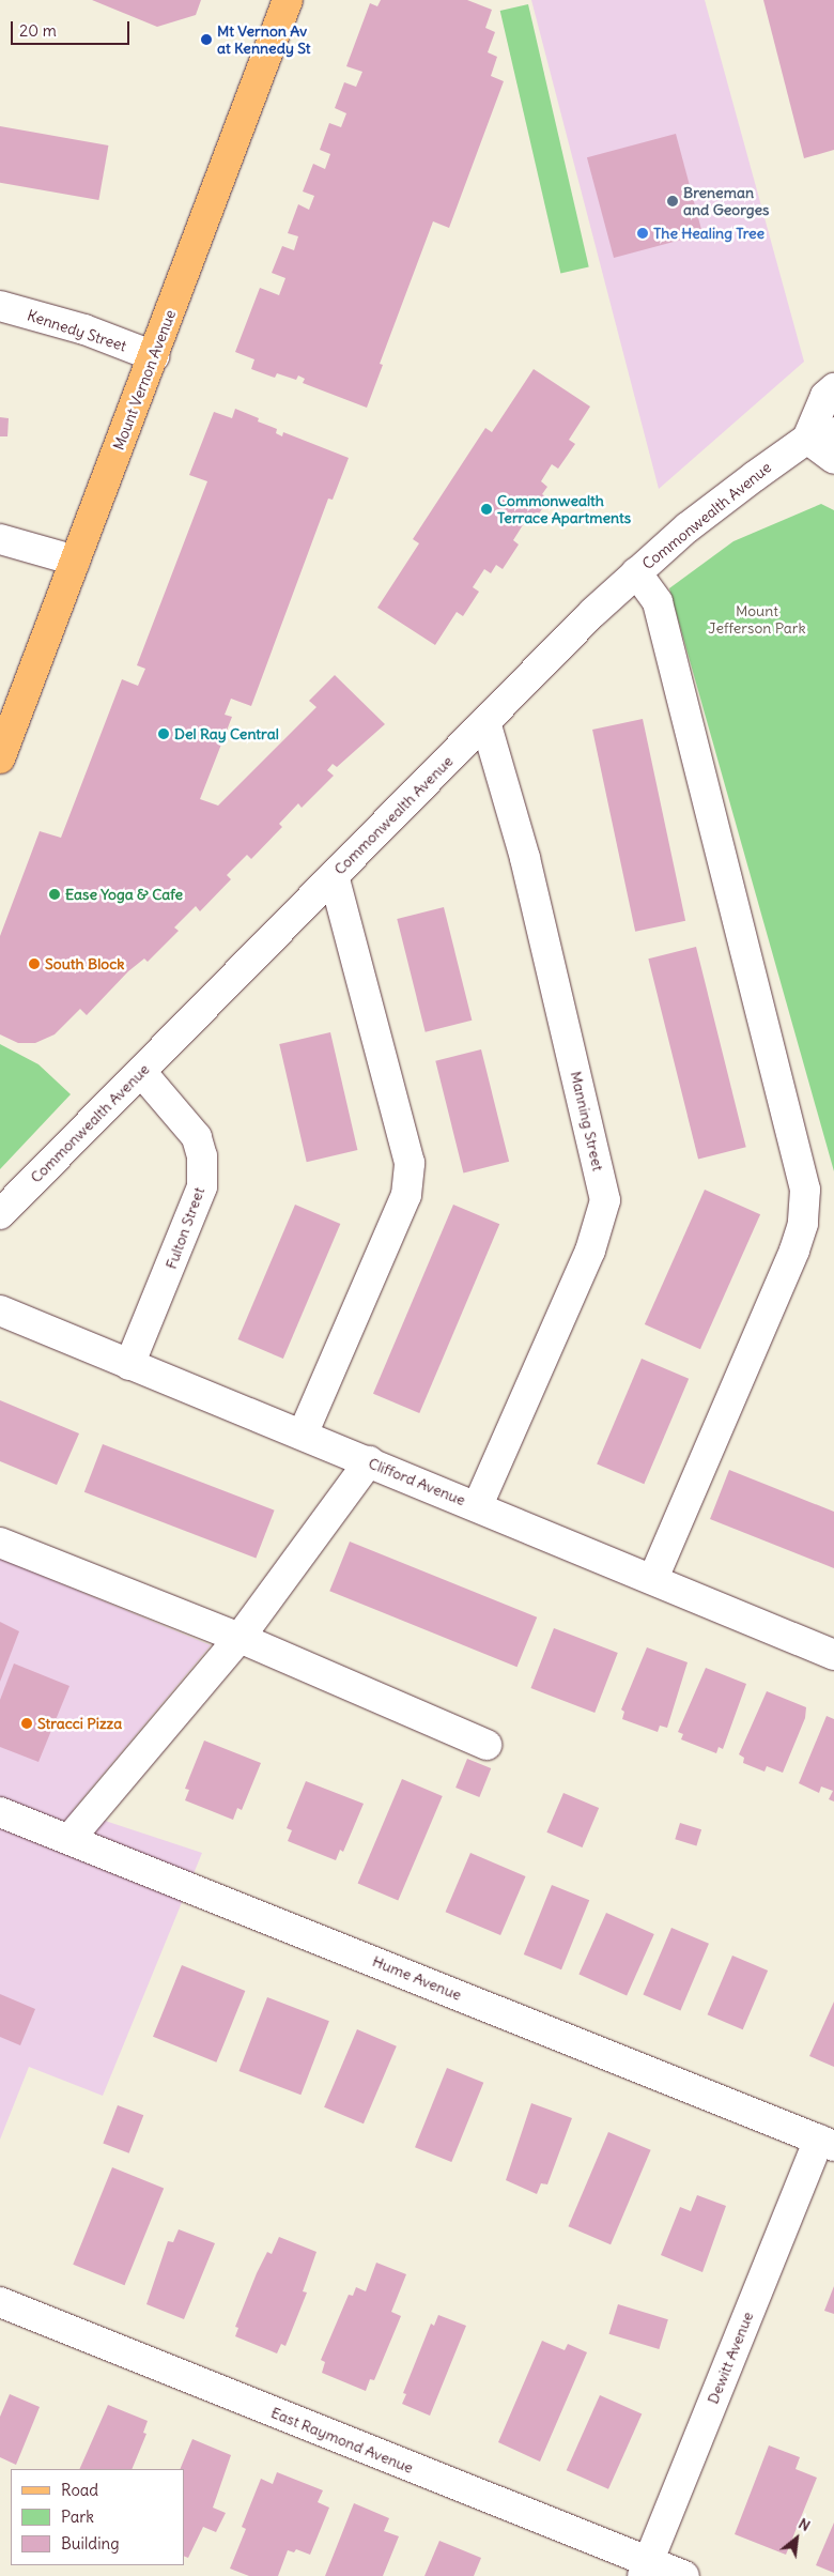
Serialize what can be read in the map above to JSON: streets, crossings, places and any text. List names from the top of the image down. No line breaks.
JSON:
{"streets":{"main road":["Mount Vernon Avenue"],"street":["Kennedy Street","Commonwealth Avenue","Manning Street","Fulton Street","Clifford Avenue","Hume Avenue","Dewitt Avenue","East Raymond Avenue"]},"crossings":[["Kennedy Street","Mount Vernon Avenue"],["Commonwealth Avenue","Manning Street"],["Commonwealth Avenue","Fulton Street"],["Manning Street","Clifford Avenue"],["Fulton Street","Clifford Avenue"],["Hume Avenue","Dewitt Avenue"],["Dewitt Avenue","East Raymond Avenue"]],"parks":["Mount Jefferson Park"],"places":["Mt Vernon Av at Kennedy St","Breneman and Georges","The Healing Tree","Commonwealth Terrace Apartments","Del Ray Central","Ease Yoga & Cafe","South Block","Stracci Pizza"],"legend":["Road","Park","Building"],"scale_bar":"20 m","north":"top right"}
